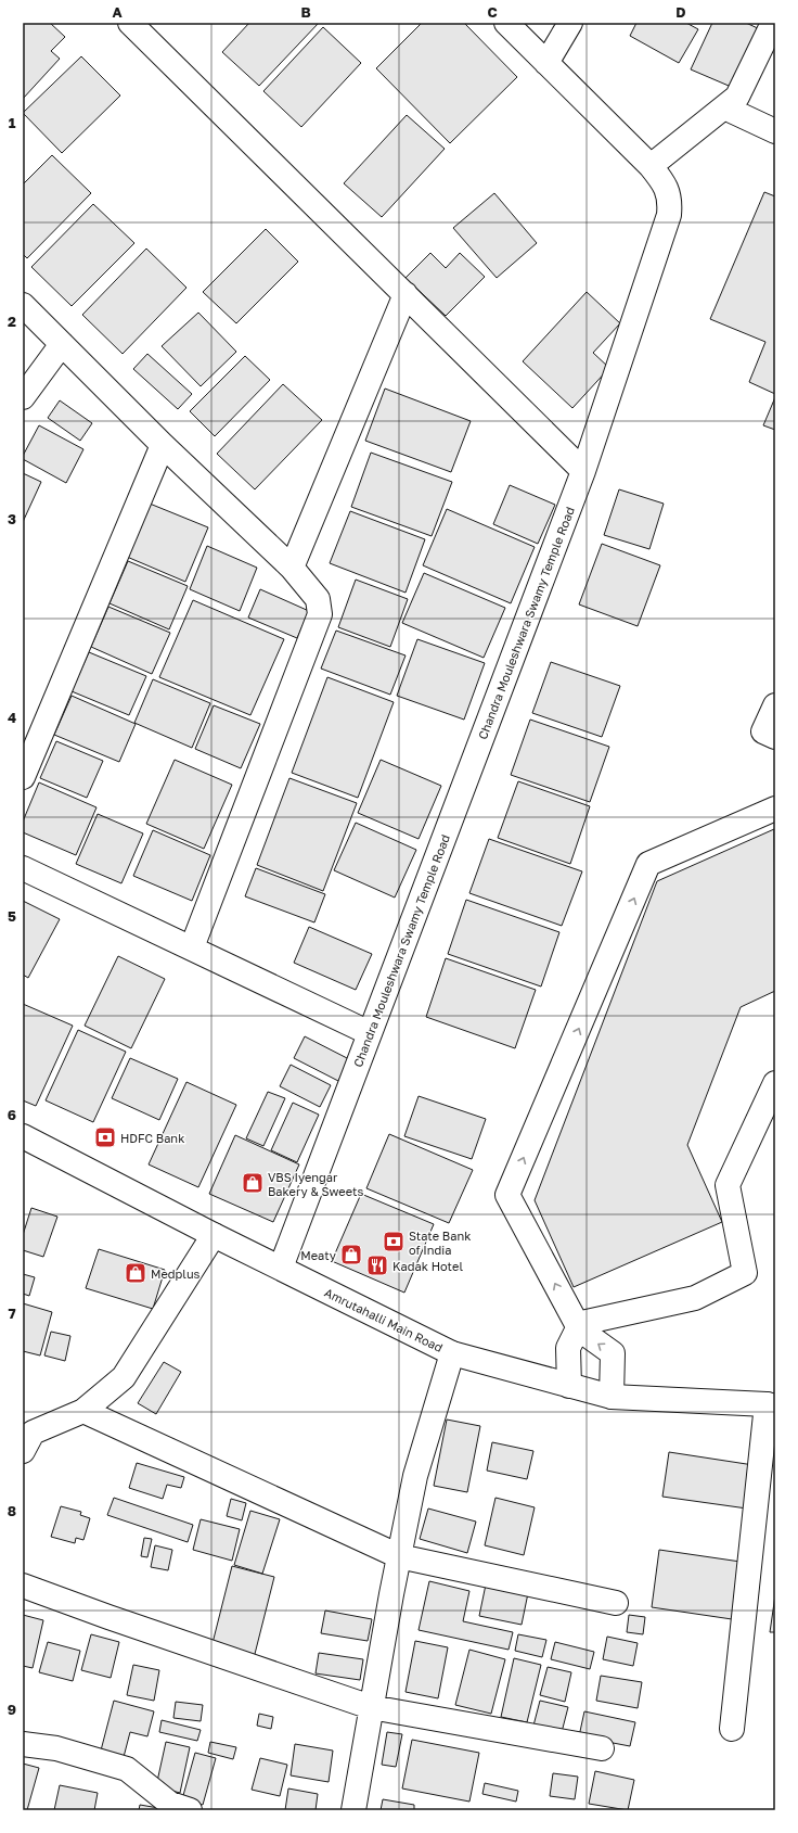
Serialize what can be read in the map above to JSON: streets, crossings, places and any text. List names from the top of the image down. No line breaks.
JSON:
{"streets":{"street":["Chandra Mouleshwara Swamy Temple Road","Amrutahalli Main Road"]},"crossings":[["Chandra Mouleshwara Swamy Temple Road","Amrutahalli Main Road"]],"places":{"bank":["HDFC Bank","State Bank of India"],"shop":["VBS Iyengar Bakery & Sweets","Meaty","Medplus"],"restaurant":["Kadak Hotel"]},"grid":{"columns":["A","B","C","D"],"rows":["1","2","3","4","5","6","7","8","9"]}}
